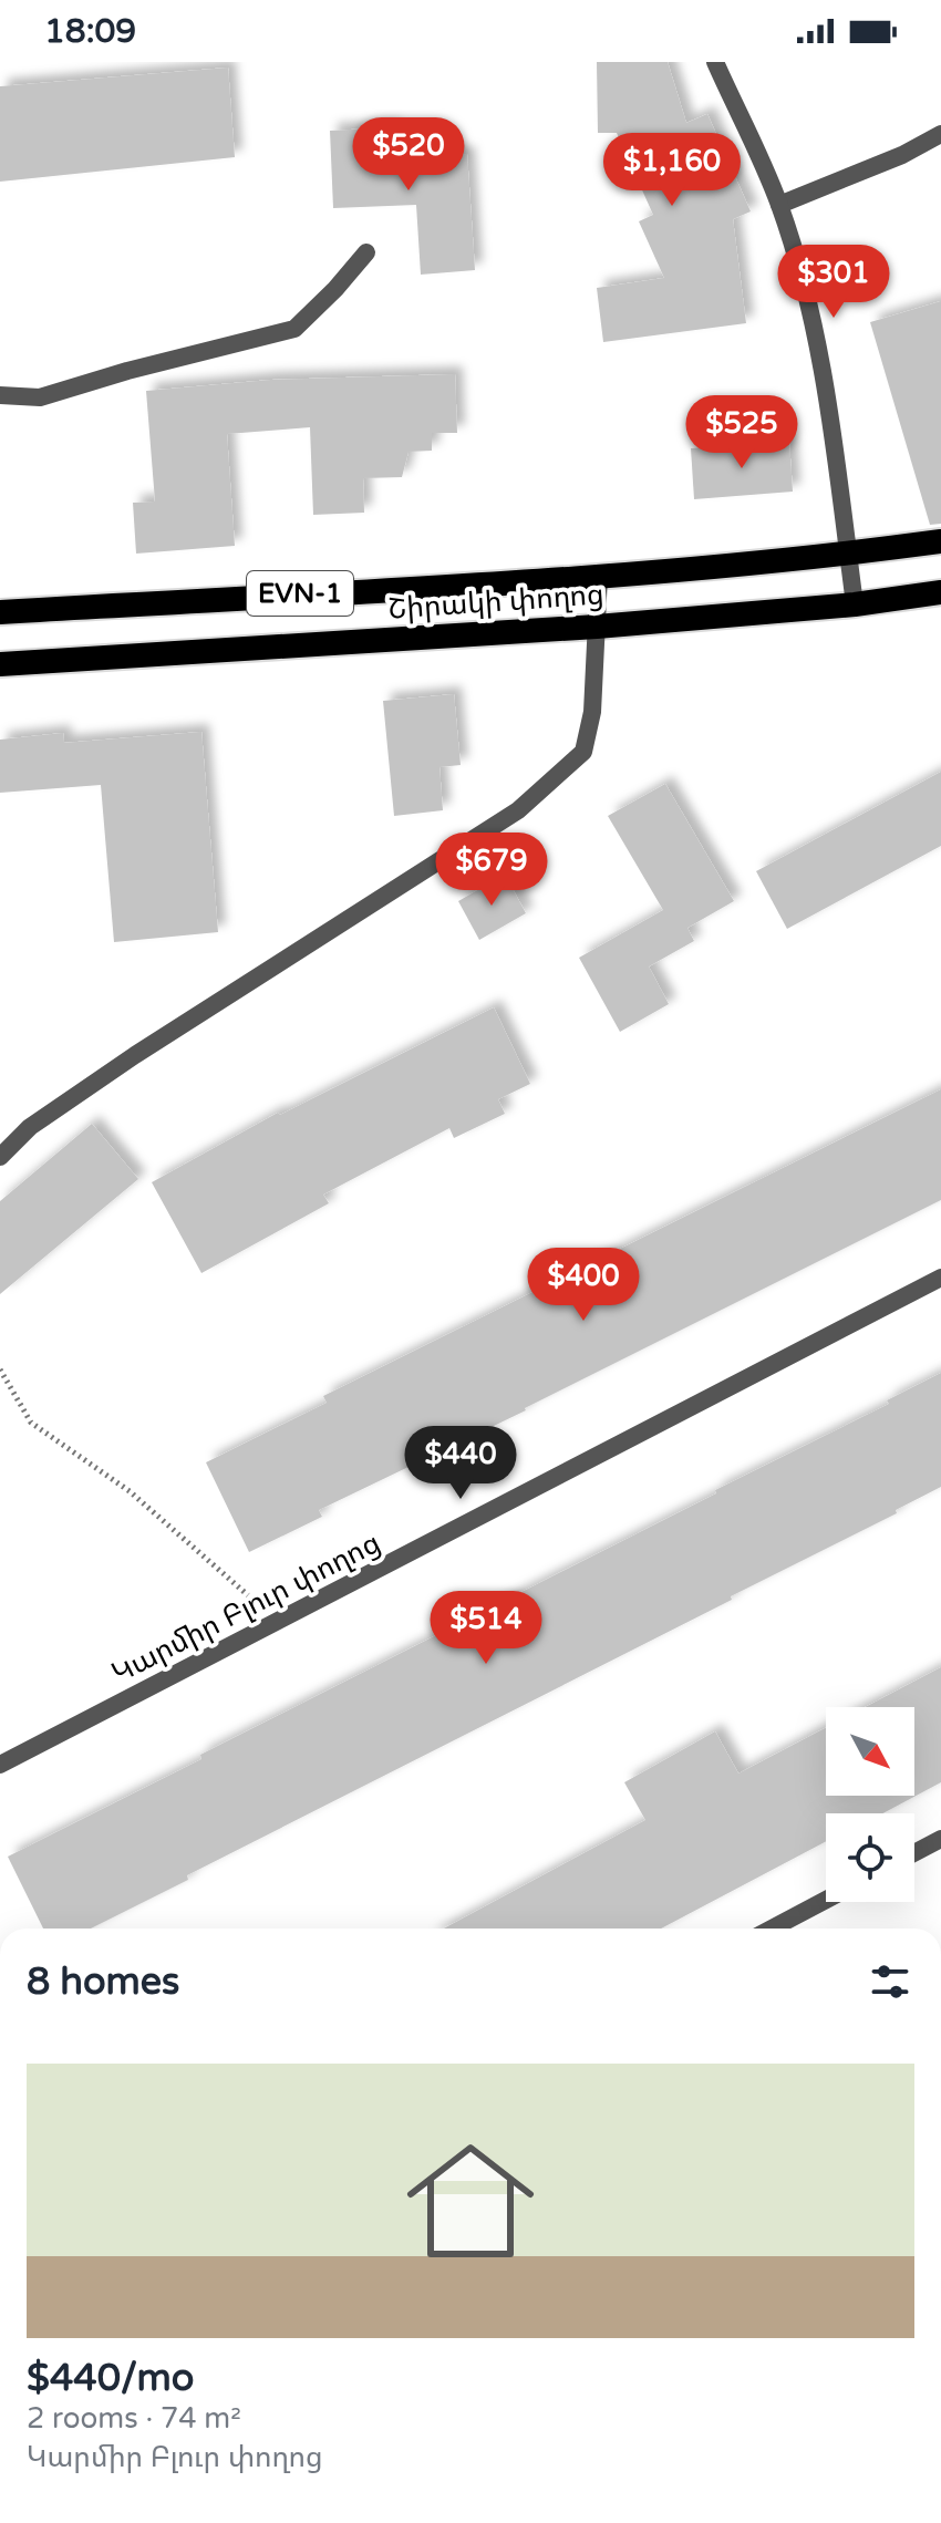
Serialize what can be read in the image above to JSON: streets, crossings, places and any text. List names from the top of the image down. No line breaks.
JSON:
{"streets":{"highway":["EVN-1","Շիրակի փողոց"],"street":["Կարմիր Բլուր փողոց"]},"north":"bottom right","page":{"status":"18:09","price":["$520","$1,160","$301","$525","$679","$400","$440","$514"],"heading":"8 homes","list":[{"name":"$440/mo","note":"2 rooms · 74 m² · Կարմիր Բլուր փողոց"}]}}
